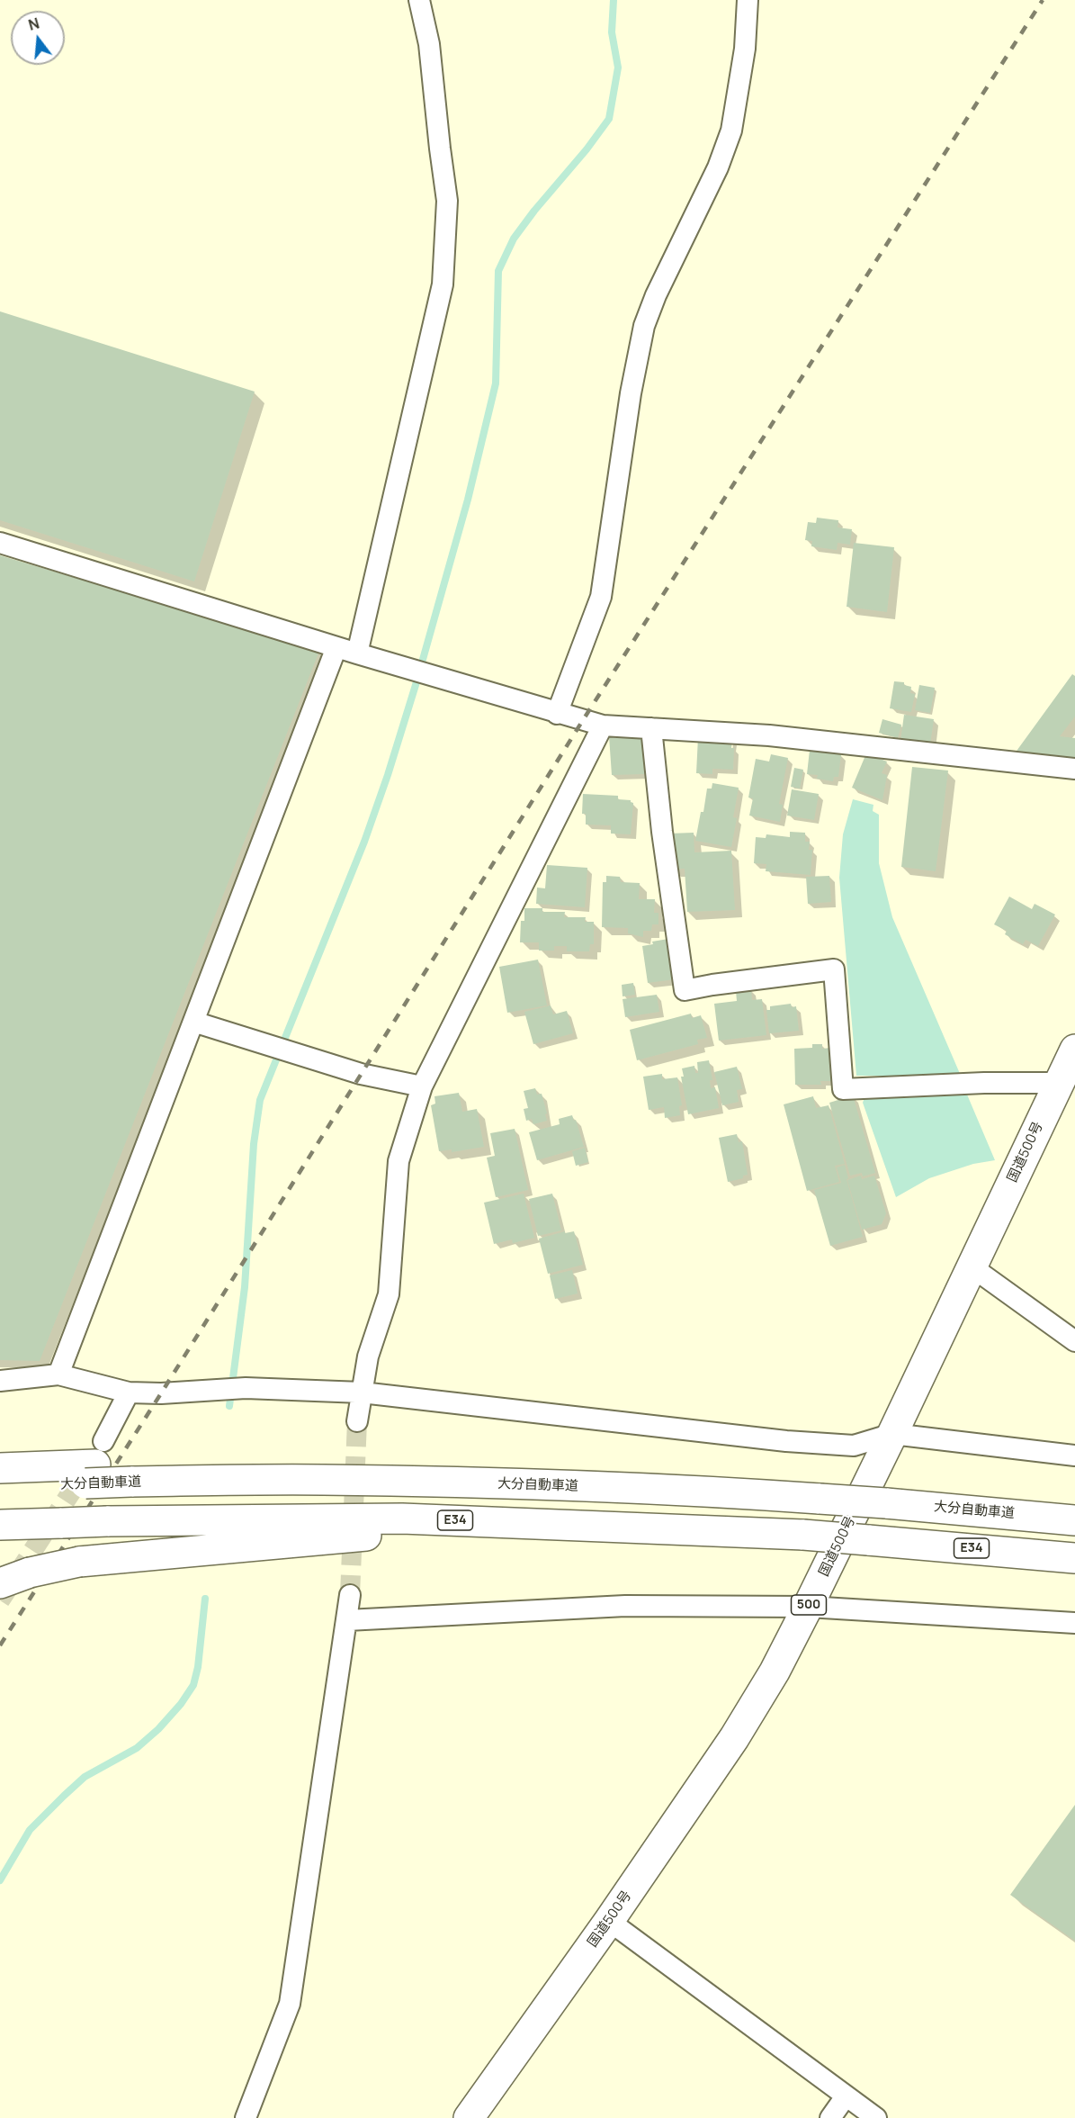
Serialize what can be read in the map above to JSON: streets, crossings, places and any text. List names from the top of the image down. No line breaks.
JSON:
{"streets":{"highway":["国道500号","大分自動車道","E34","500"]},"north":"top"}
